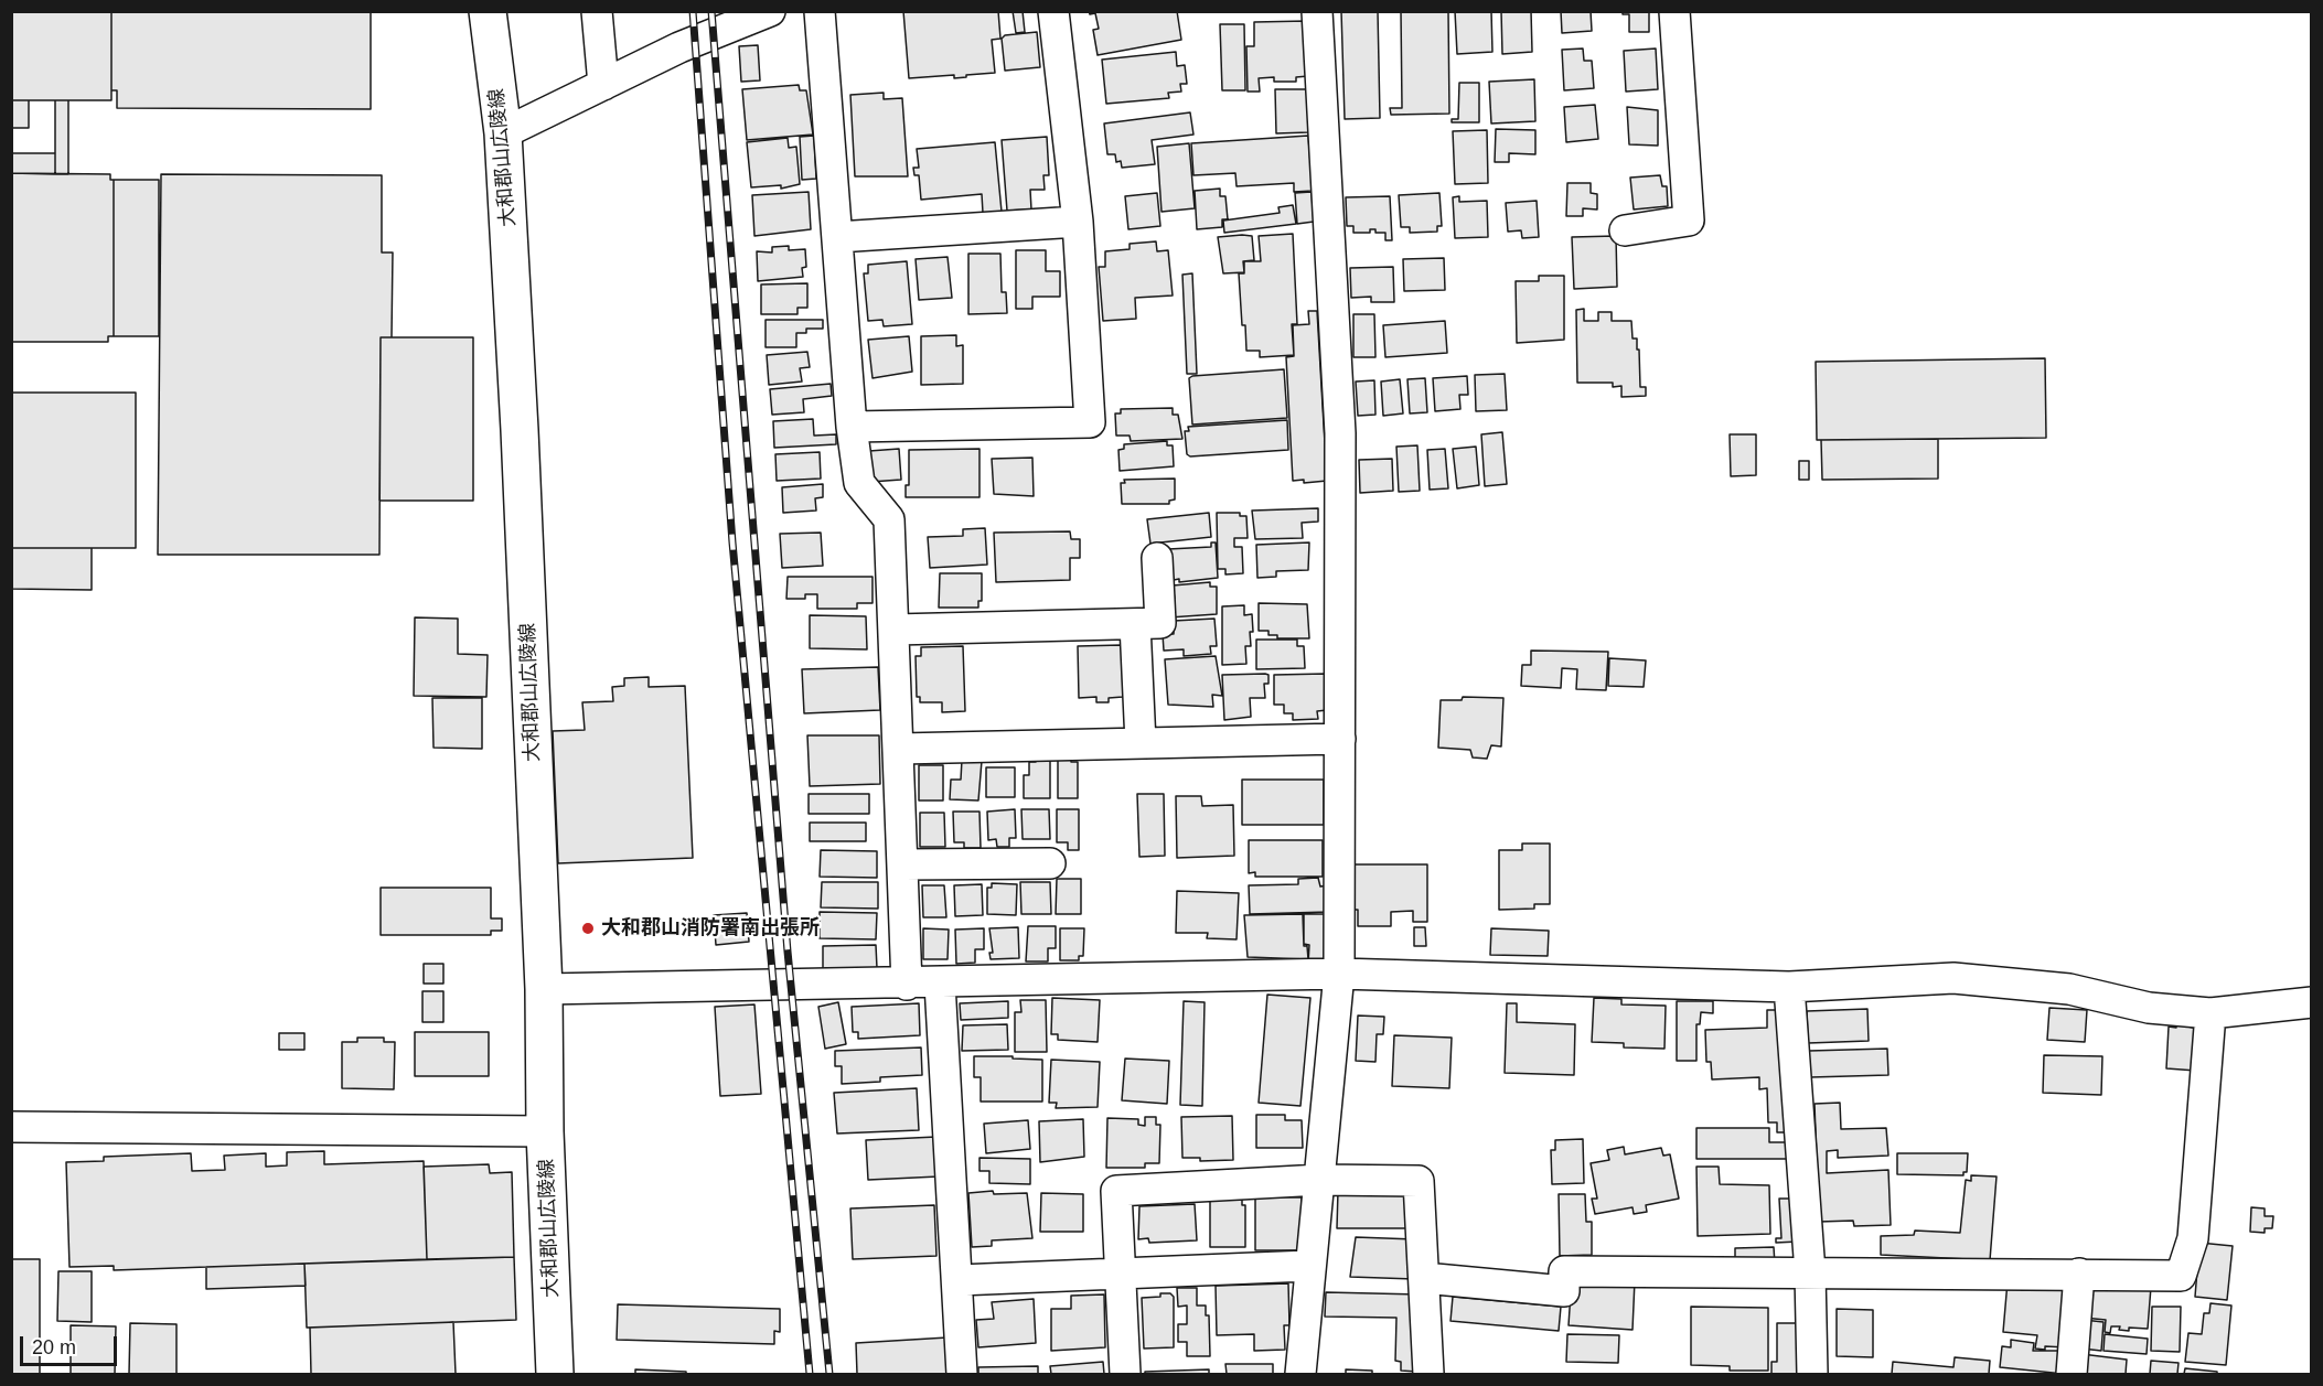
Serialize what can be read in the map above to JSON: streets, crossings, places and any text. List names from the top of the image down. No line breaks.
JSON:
{"streets":{"main road":["大和郡山広陵線"]},"places":["大和郡山消防署南出張所"],"scale_bar":"20 m"}
